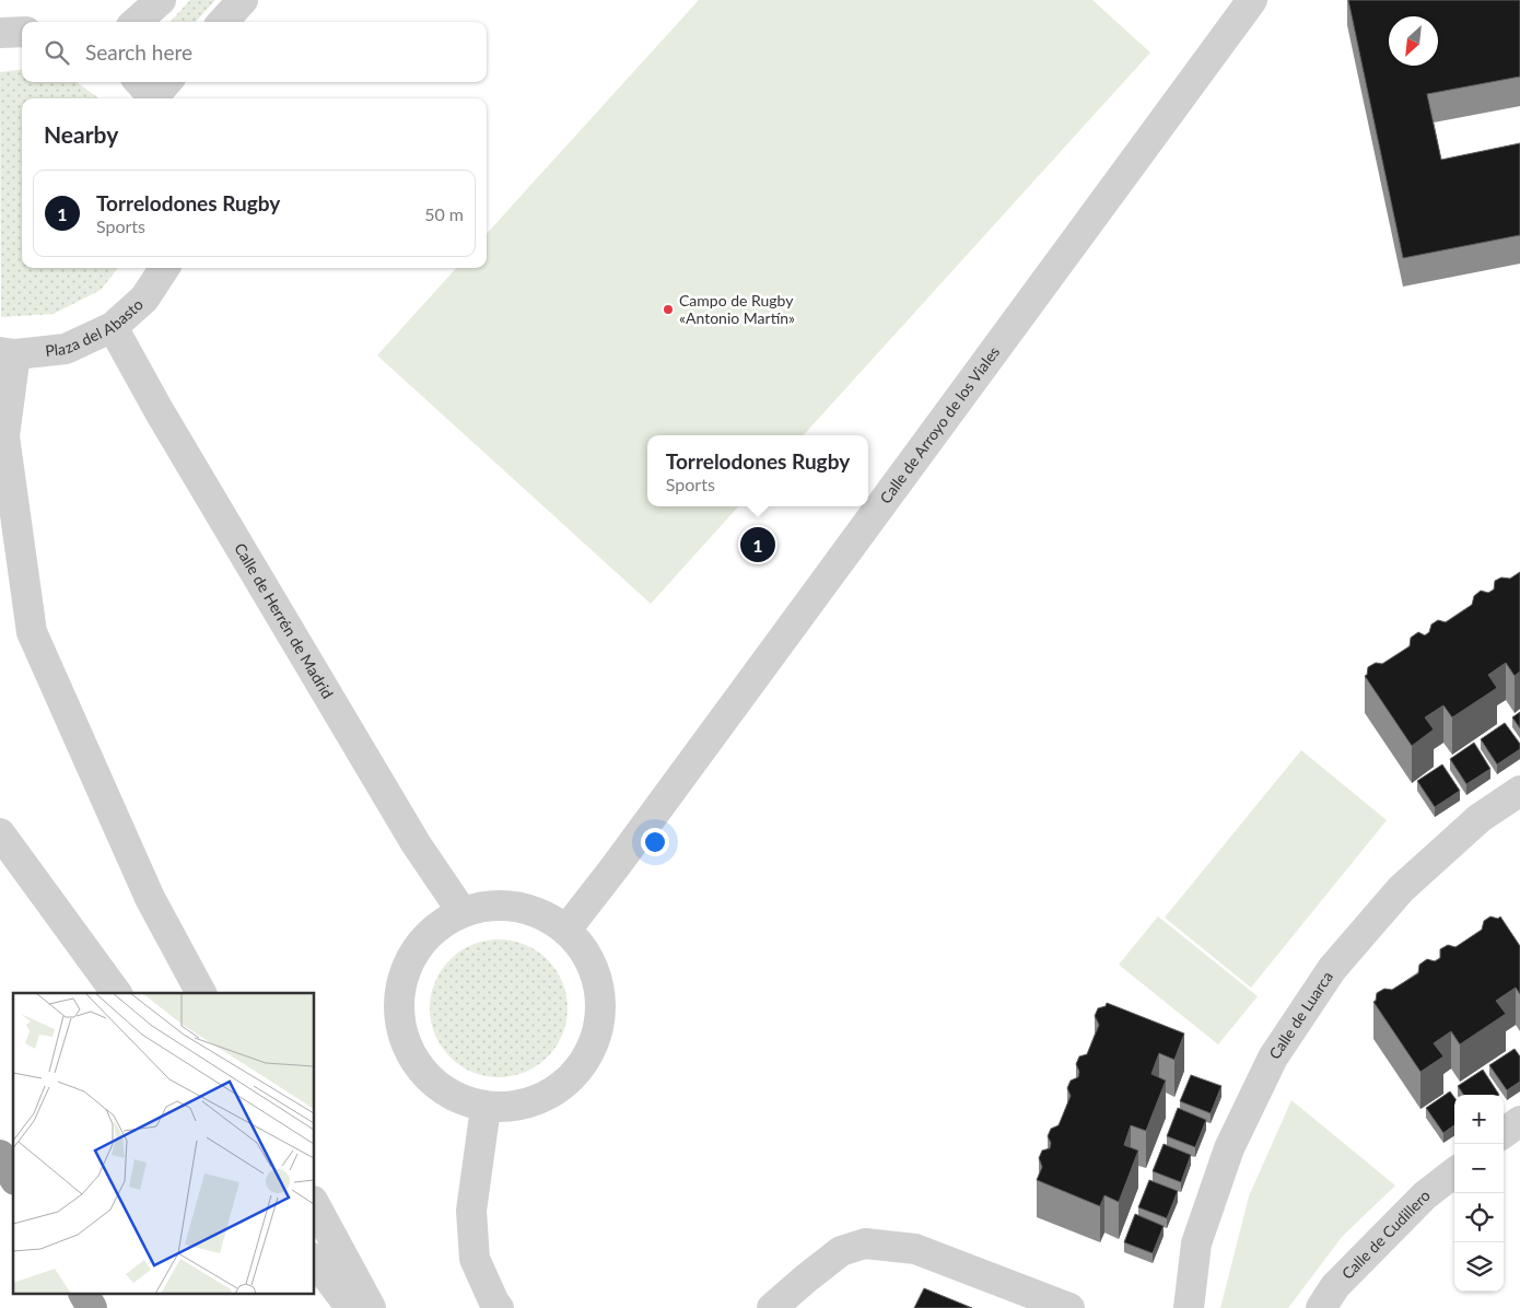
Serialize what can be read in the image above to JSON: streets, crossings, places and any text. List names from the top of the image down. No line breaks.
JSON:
{"streets":{"street":["Plaza del Abasto","Calle de Arroyo de los Viales","Calle de Herrén de Madrid","Calle de Luarca","Calle de Cudillero"]},"crossings":[["Plaza del Abasto","Calle de Herrén de Madrid"]],"places":["Campo de Rugby «Antonio Martín»"],"north":"bottom left","page":{"search":"Search here","heading":"Nearby","list":[{"mark":"1","name":"Torrelodones Rugby","note":"Sports","value":"50 m"}],"popup":["Torrelodones Rugby","Sports"],"pins":"1","map_buttons":["+","−"]}}
